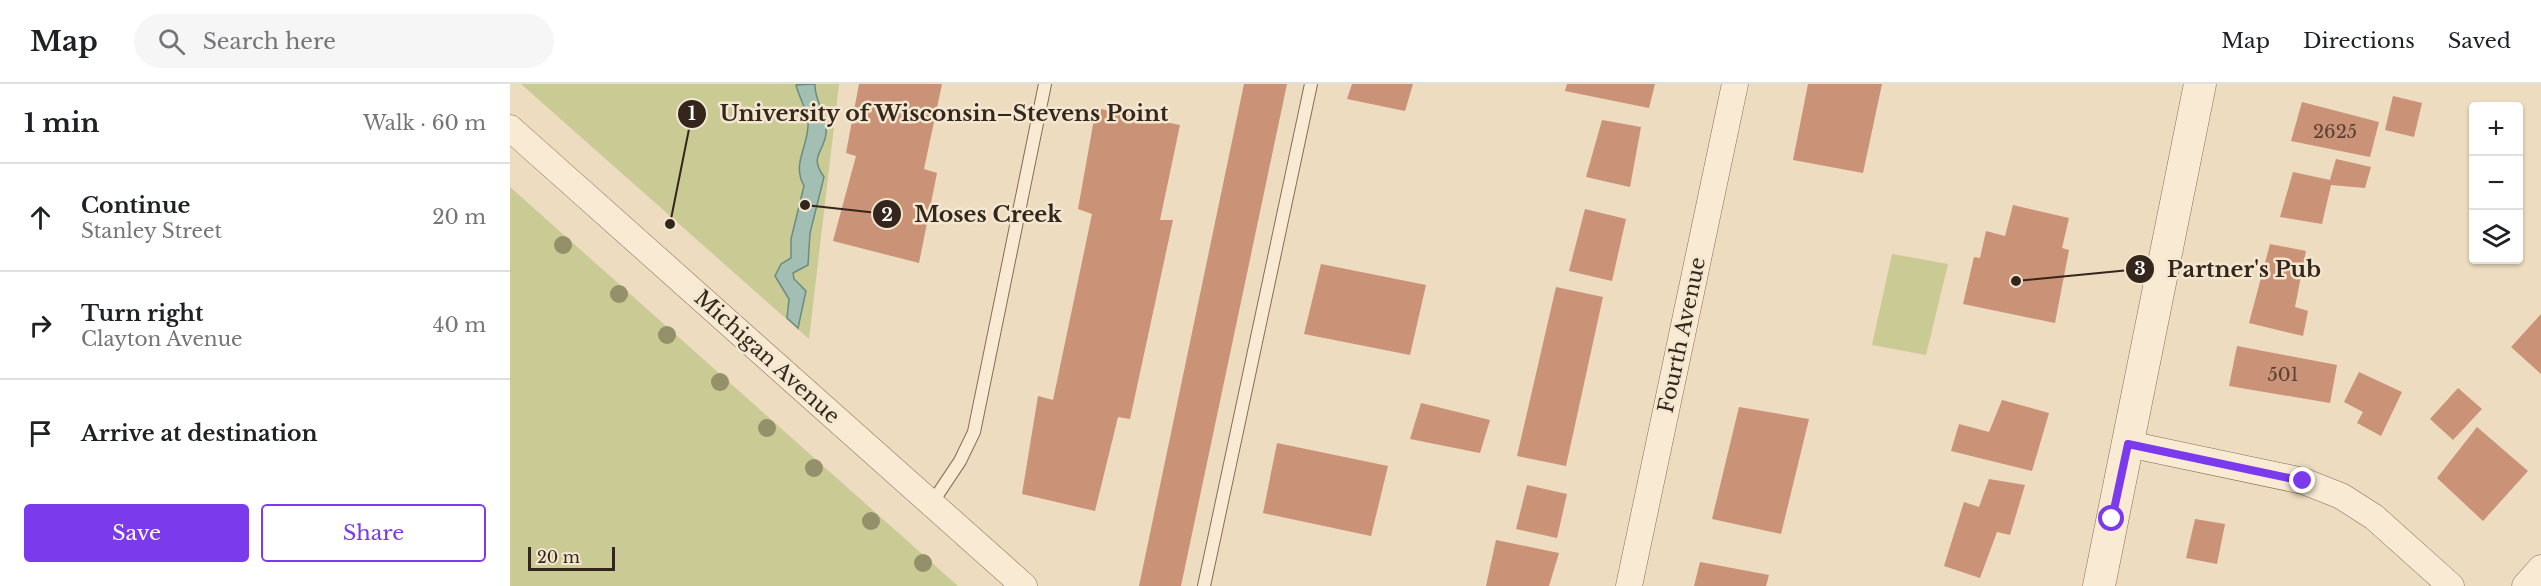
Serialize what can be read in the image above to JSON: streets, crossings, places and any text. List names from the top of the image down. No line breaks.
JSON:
{"streets":{"street":["Fourth Avenue","Michigan Avenue"]},"places":["Moses Creek","University of Wisconsin–Stevens Point","Partner's Pub"],"house_numbers":["2625","501"],"scale_bar":"20 m","page":{"header":"Map","search":"Search here","nav":["Map","Directions","Saved"],"heading":["1 min","Walk · 60 m"],"map_buttons":["+","−"],"list":[["Continue","Stanley Street","20 m"],["Turn right","Clayton Avenue","40 m"],"Arrive at destination"],"buttons":["Save","Share"],"scale":"20 m"}}
